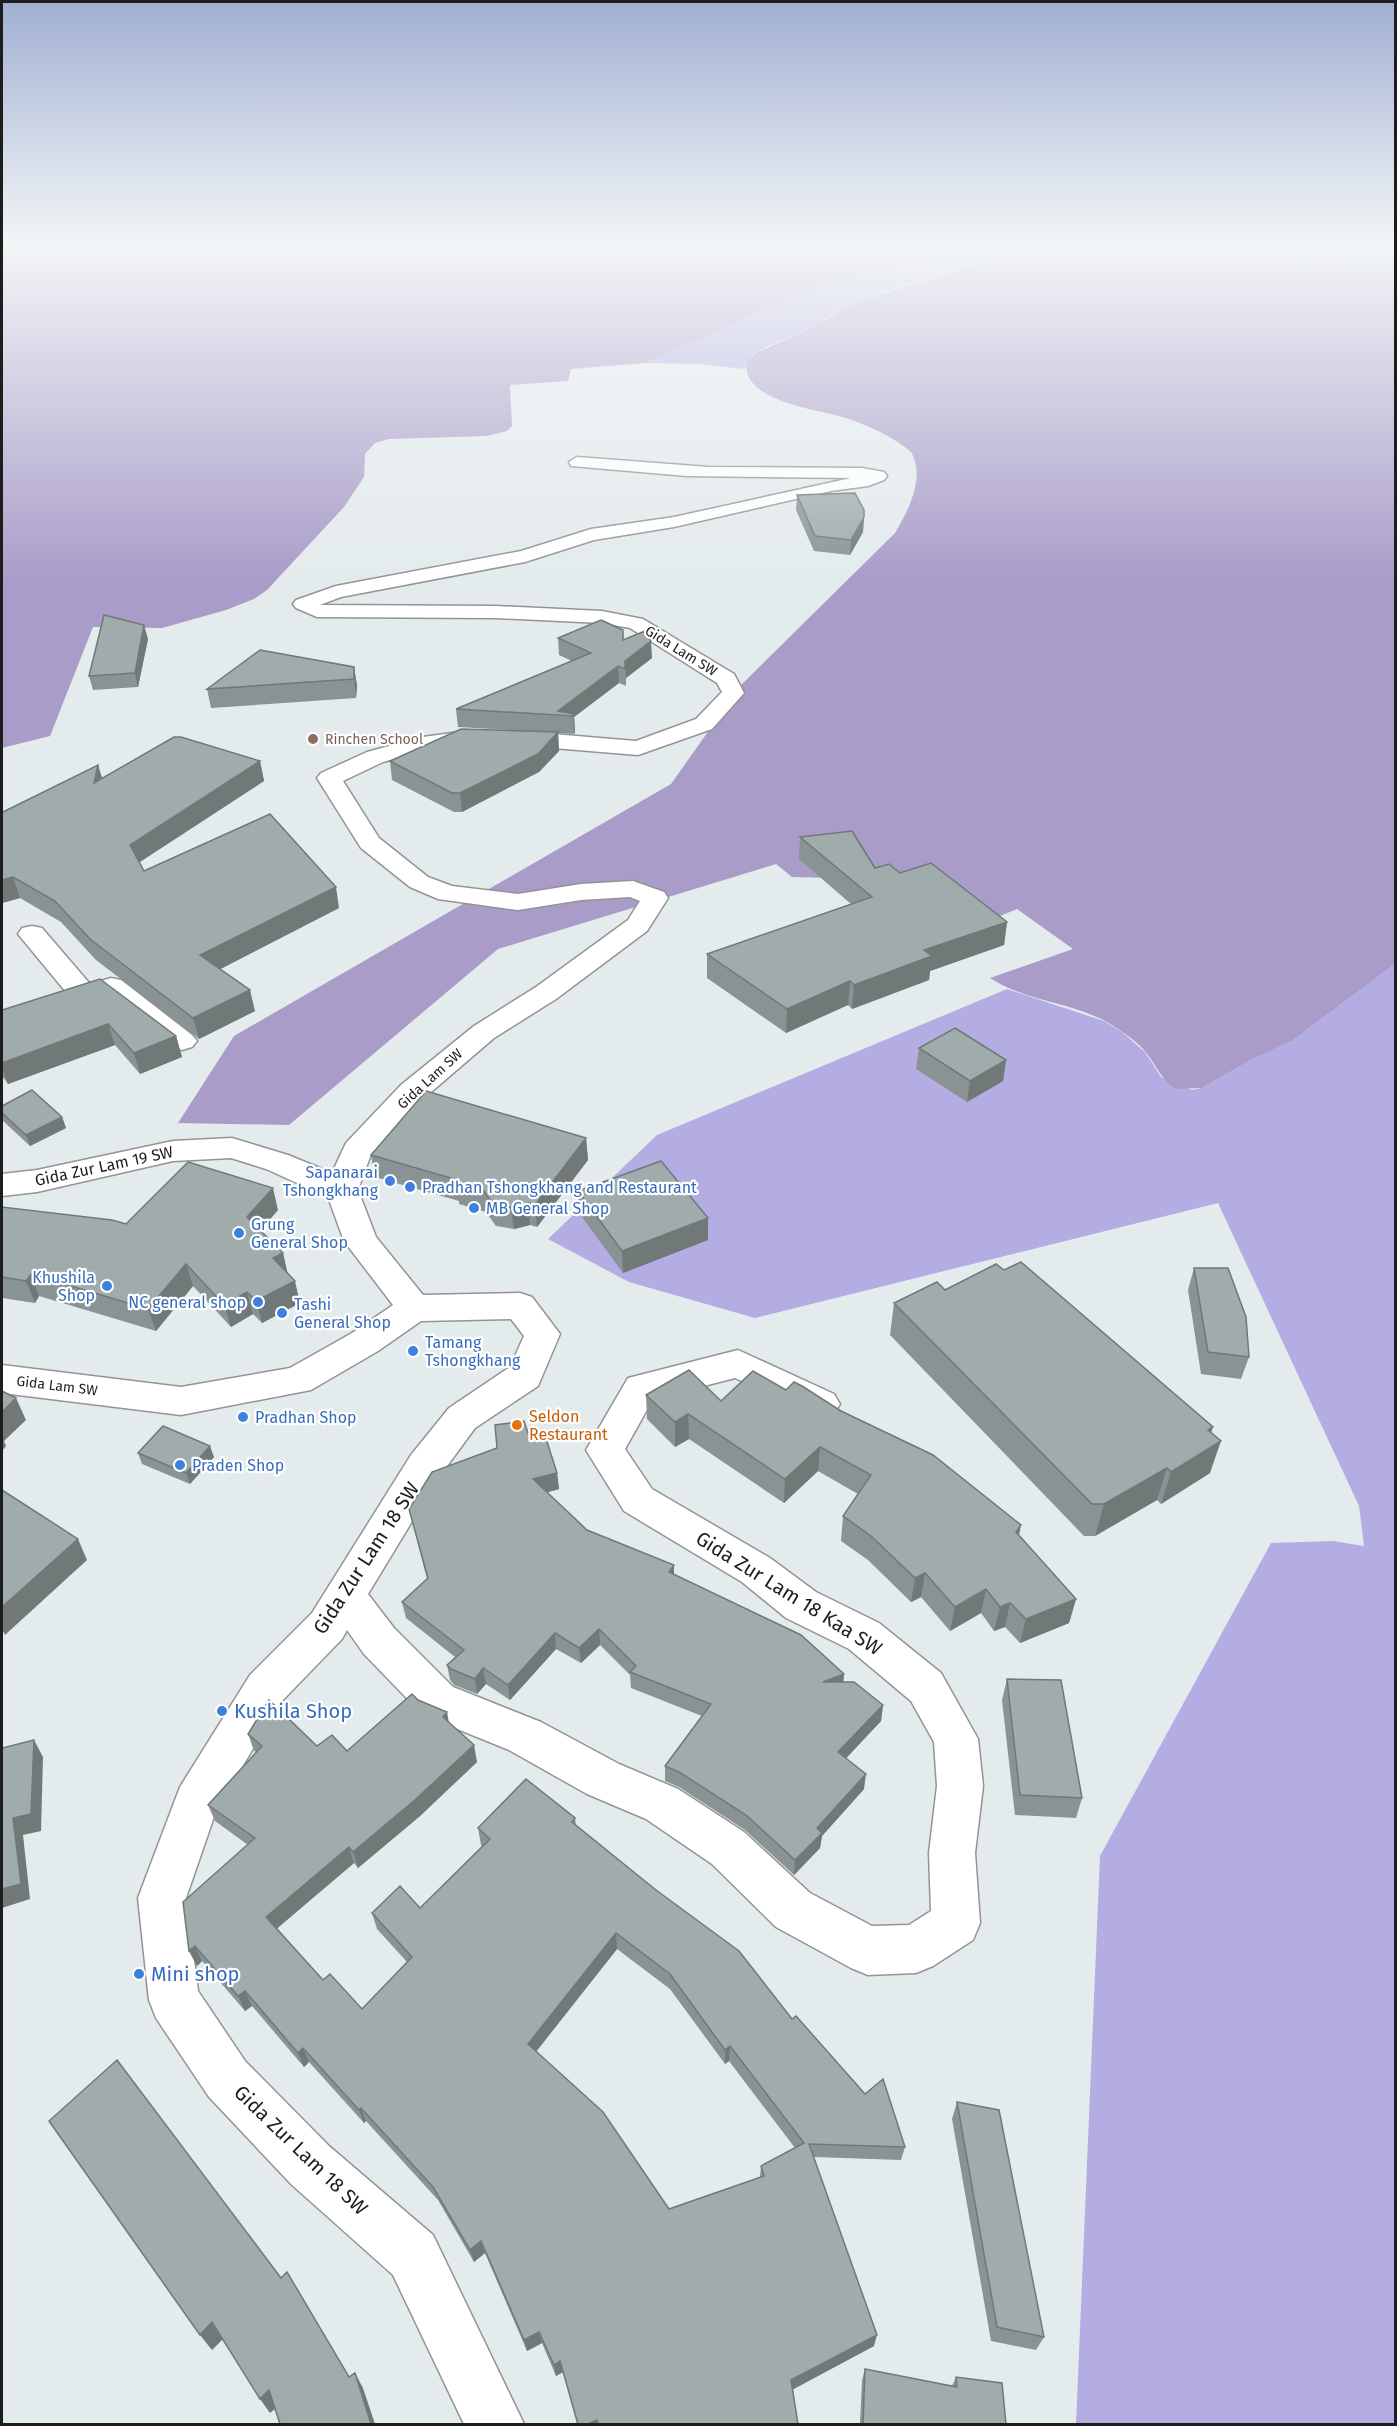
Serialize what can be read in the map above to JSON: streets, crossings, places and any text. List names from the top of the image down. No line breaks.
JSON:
{"streets":{"street":["Gida Lam SW","Gida Zur Lam 19 SW","Gida Zur Lam 18 SW","Gida Zur Lam 18 Kaa SW"]},"crossings":[["Gida Lam SW","Gida Zur Lam 19 SW"],["Gida Lam SW","Gida Zur Lam 18 SW"],["Gida Zur Lam 18 SW","Gida Zur Lam 18 Kaa SW"]],"places":["Rinchen School","Sapanarai Tshongkhang","Pradhan Tshongkhang and Restaurant","MB General Shop","Grung General Shop","Khushila Shop","NC general shop","Tashi General Shop","Tamang Tshongkhang","Pradhan Shop","Seldon Restaurant","Praden Shop","Kushila Shop","Mini shop"]}
